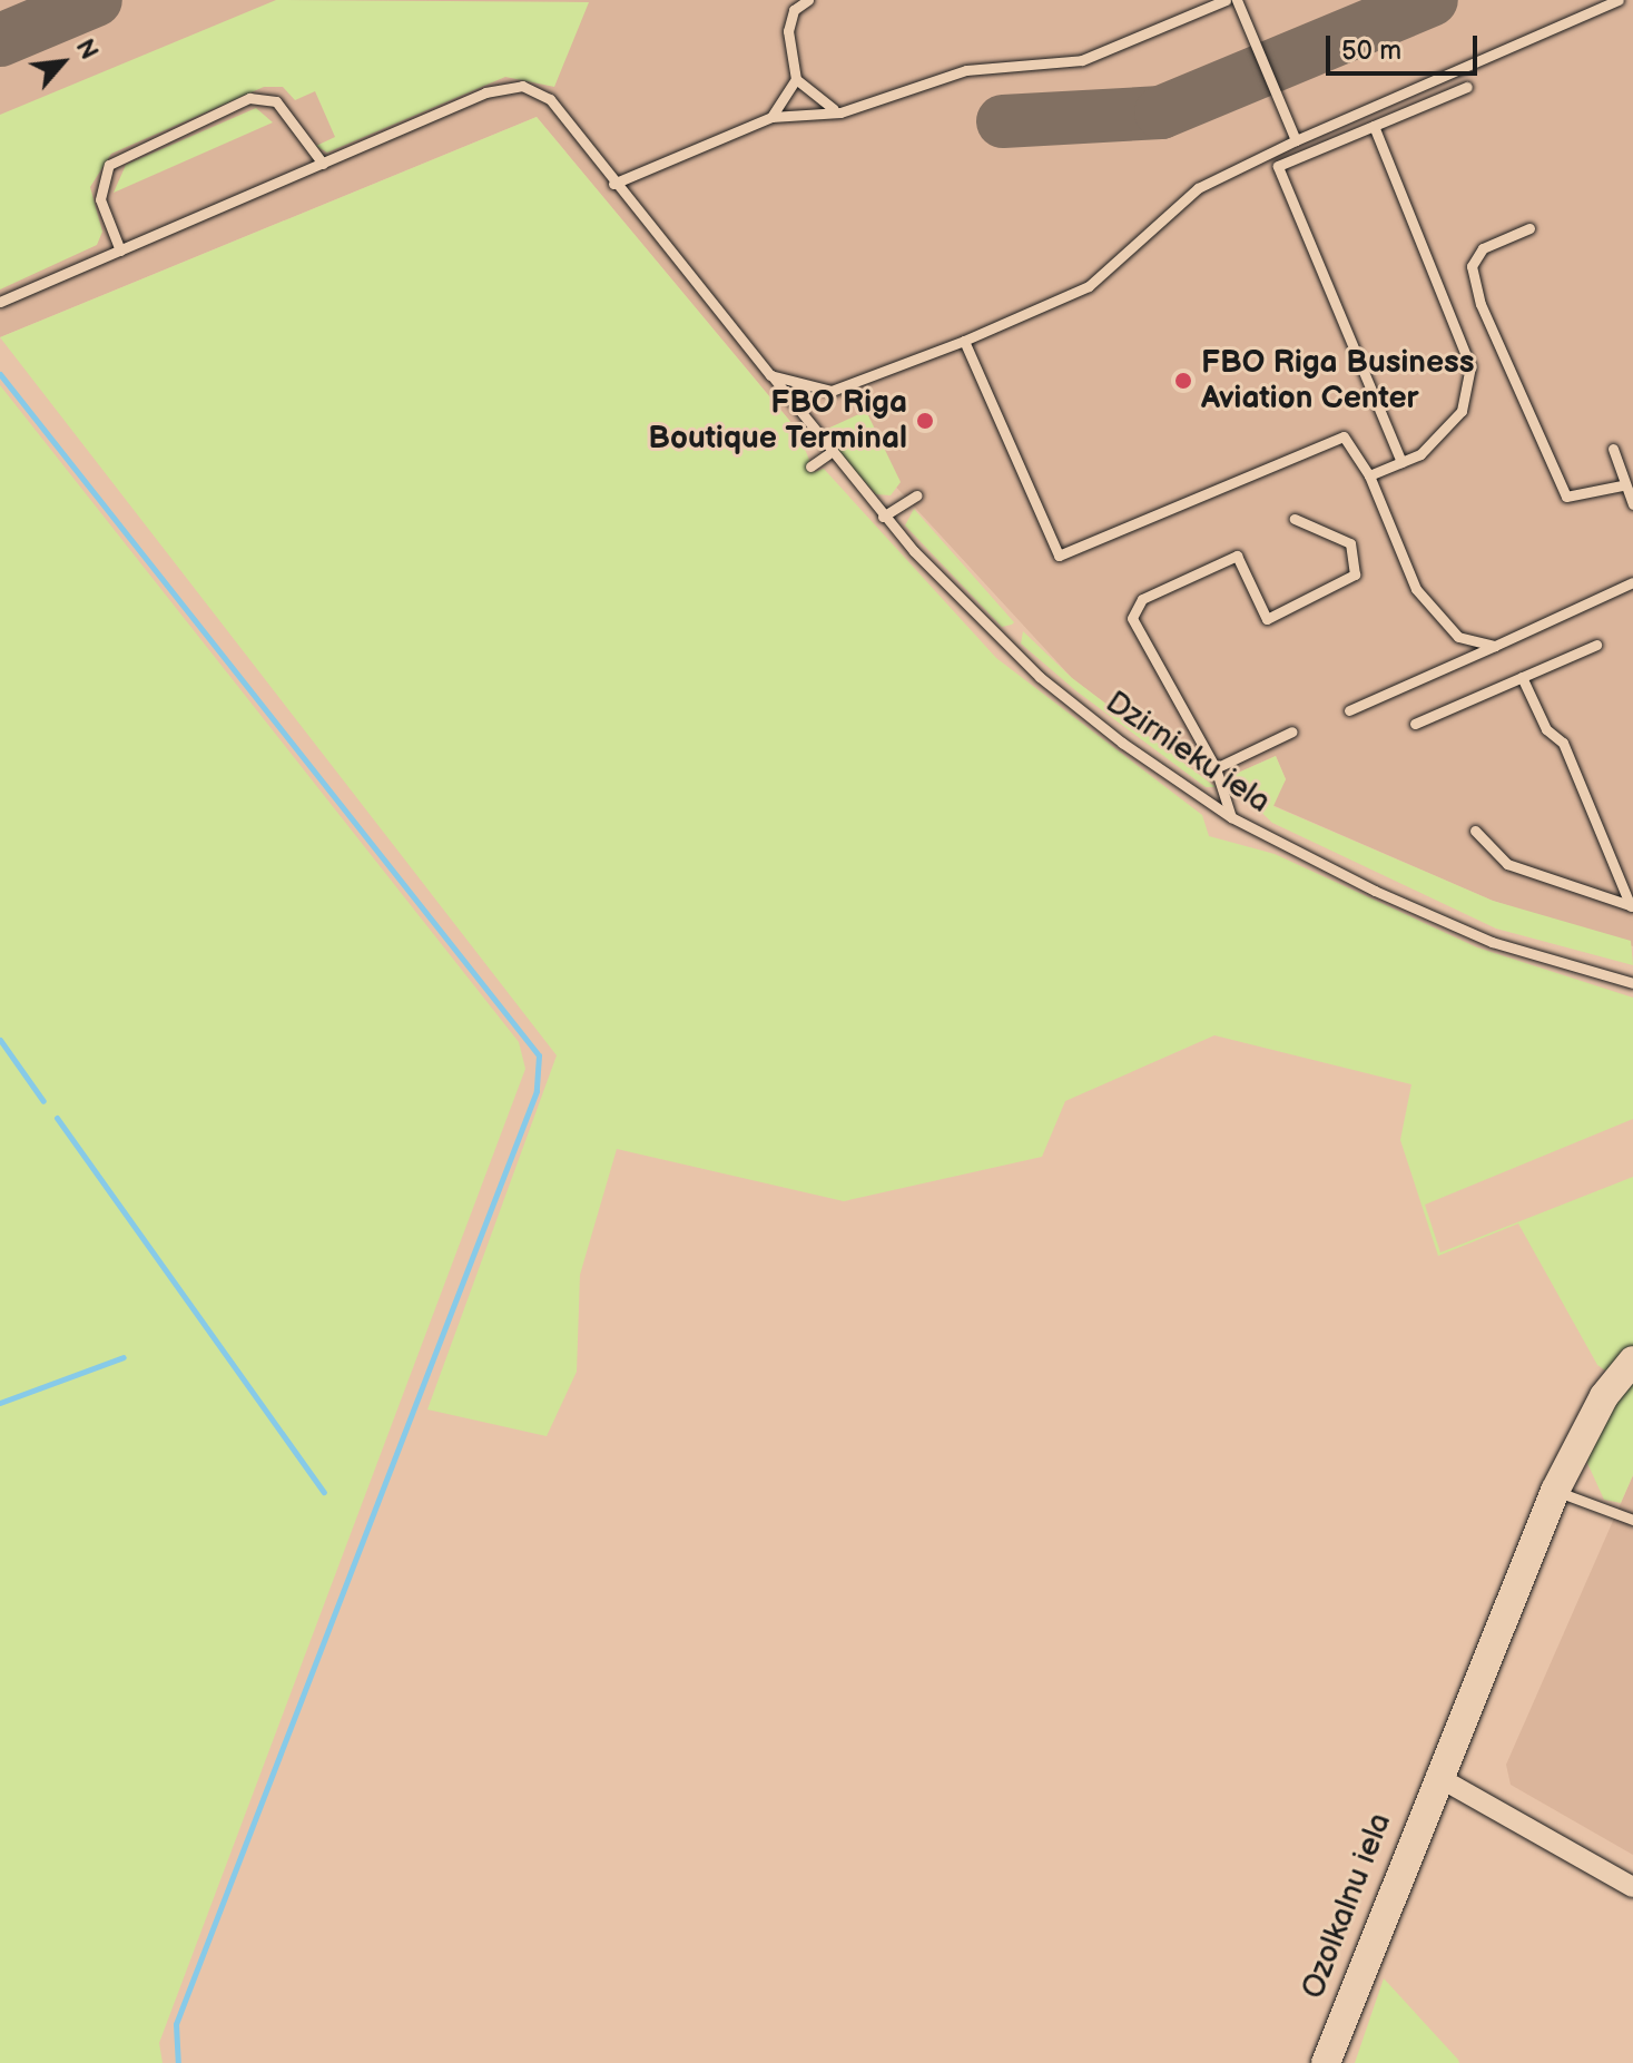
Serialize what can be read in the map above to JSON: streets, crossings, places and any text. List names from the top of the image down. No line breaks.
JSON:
{"streets":{"street":["Ozolkalnu iela"],"lane":["Dzirnieku iela"]},"places":["FBO Riga Business Aviation Center","FBO Riga Boutique Terminal"],"scale_bar":"50 m","north":"top right"}
